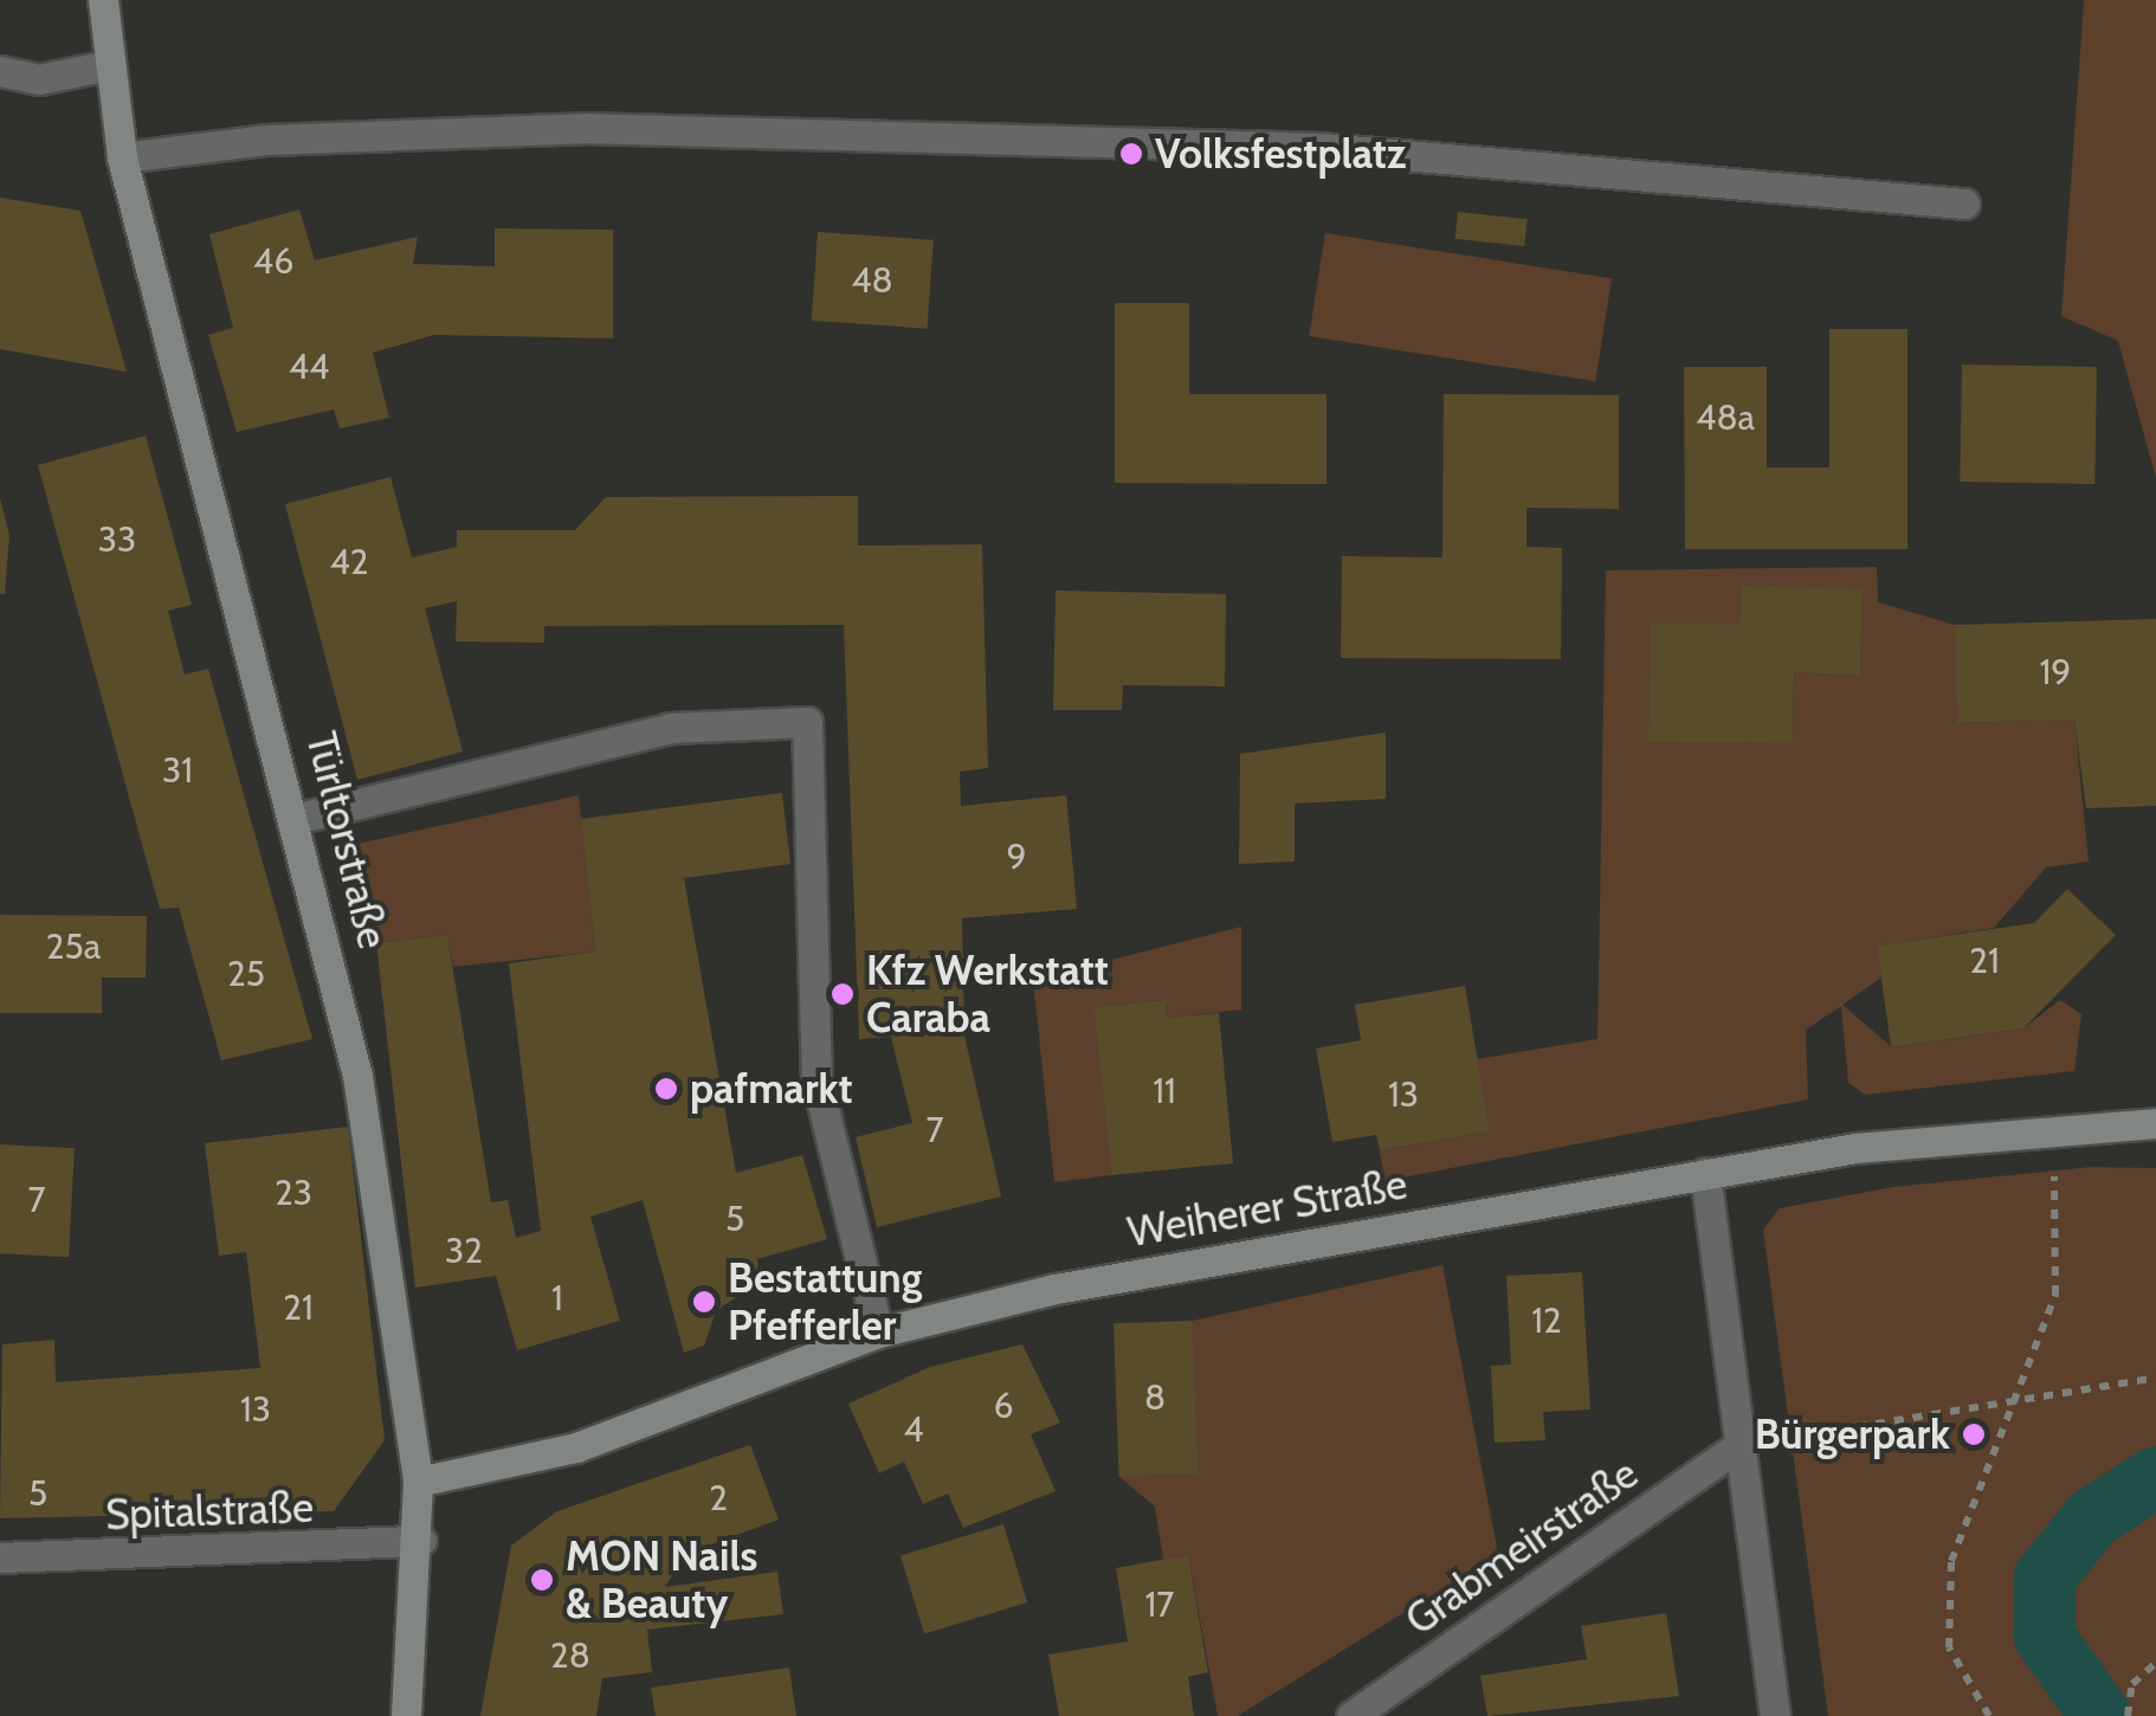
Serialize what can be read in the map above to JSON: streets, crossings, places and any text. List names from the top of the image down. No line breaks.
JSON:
{"streets":{"street":["Türltorstraße","Weiherer Straße","Spitalstraße","Grabmeirstraße"]},"crossings":[["Türltorstraße","Weiherer Straße"],["Türltorstraße","Spitalstraße"]],"places":["Volksfestplatz","Kfz Werkstatt Caraba","pafmarkt","Bestattung Pfefferler","Bürgerpark","MON Nails & Beauty"],"house_numbers":["46","48","44","48a","33","42","19","31","9","25a","21","25","11","13","7","23","7","5","32","1","21","12","8","6","13","4","5","2","17","28"]}
